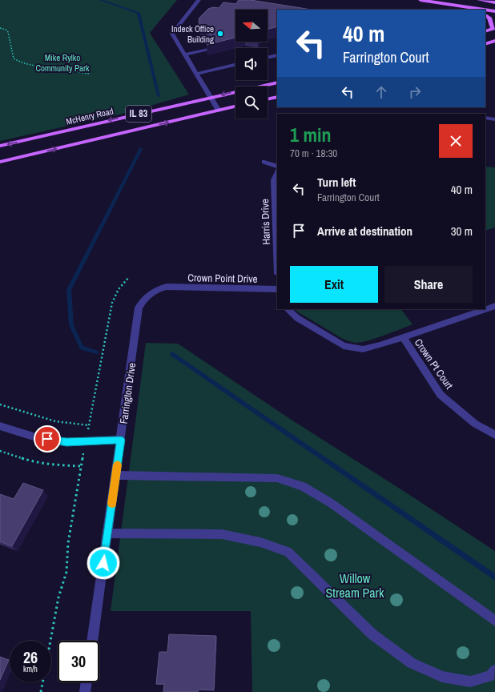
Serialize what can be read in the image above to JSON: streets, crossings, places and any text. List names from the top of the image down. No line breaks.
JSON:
{"streets":{"main road":["IL 83","McHenry Road"],"street":["Harris Drive","Crown Point Drive","Crown Pt Court","Farrington Drive"]},"crossings":[["Crown Point Drive","Farrington Drive"]],"parks":["Mike Rylko Community Park","Willow Stream Park"],"places":["Indeck Office Building"],"north":"left","page":{"turn":["40 m","Farrington Court"],"heading":["1 min","70 m · 18:30"],"list":[{"name":"Turn left","note":"Farrington Court","value":"40 m"},{"name":"Arrive at destination","value":"30 m"}],"buttons":["Exit","Share"],"speed":"26 km/h","limit":"30"}}
